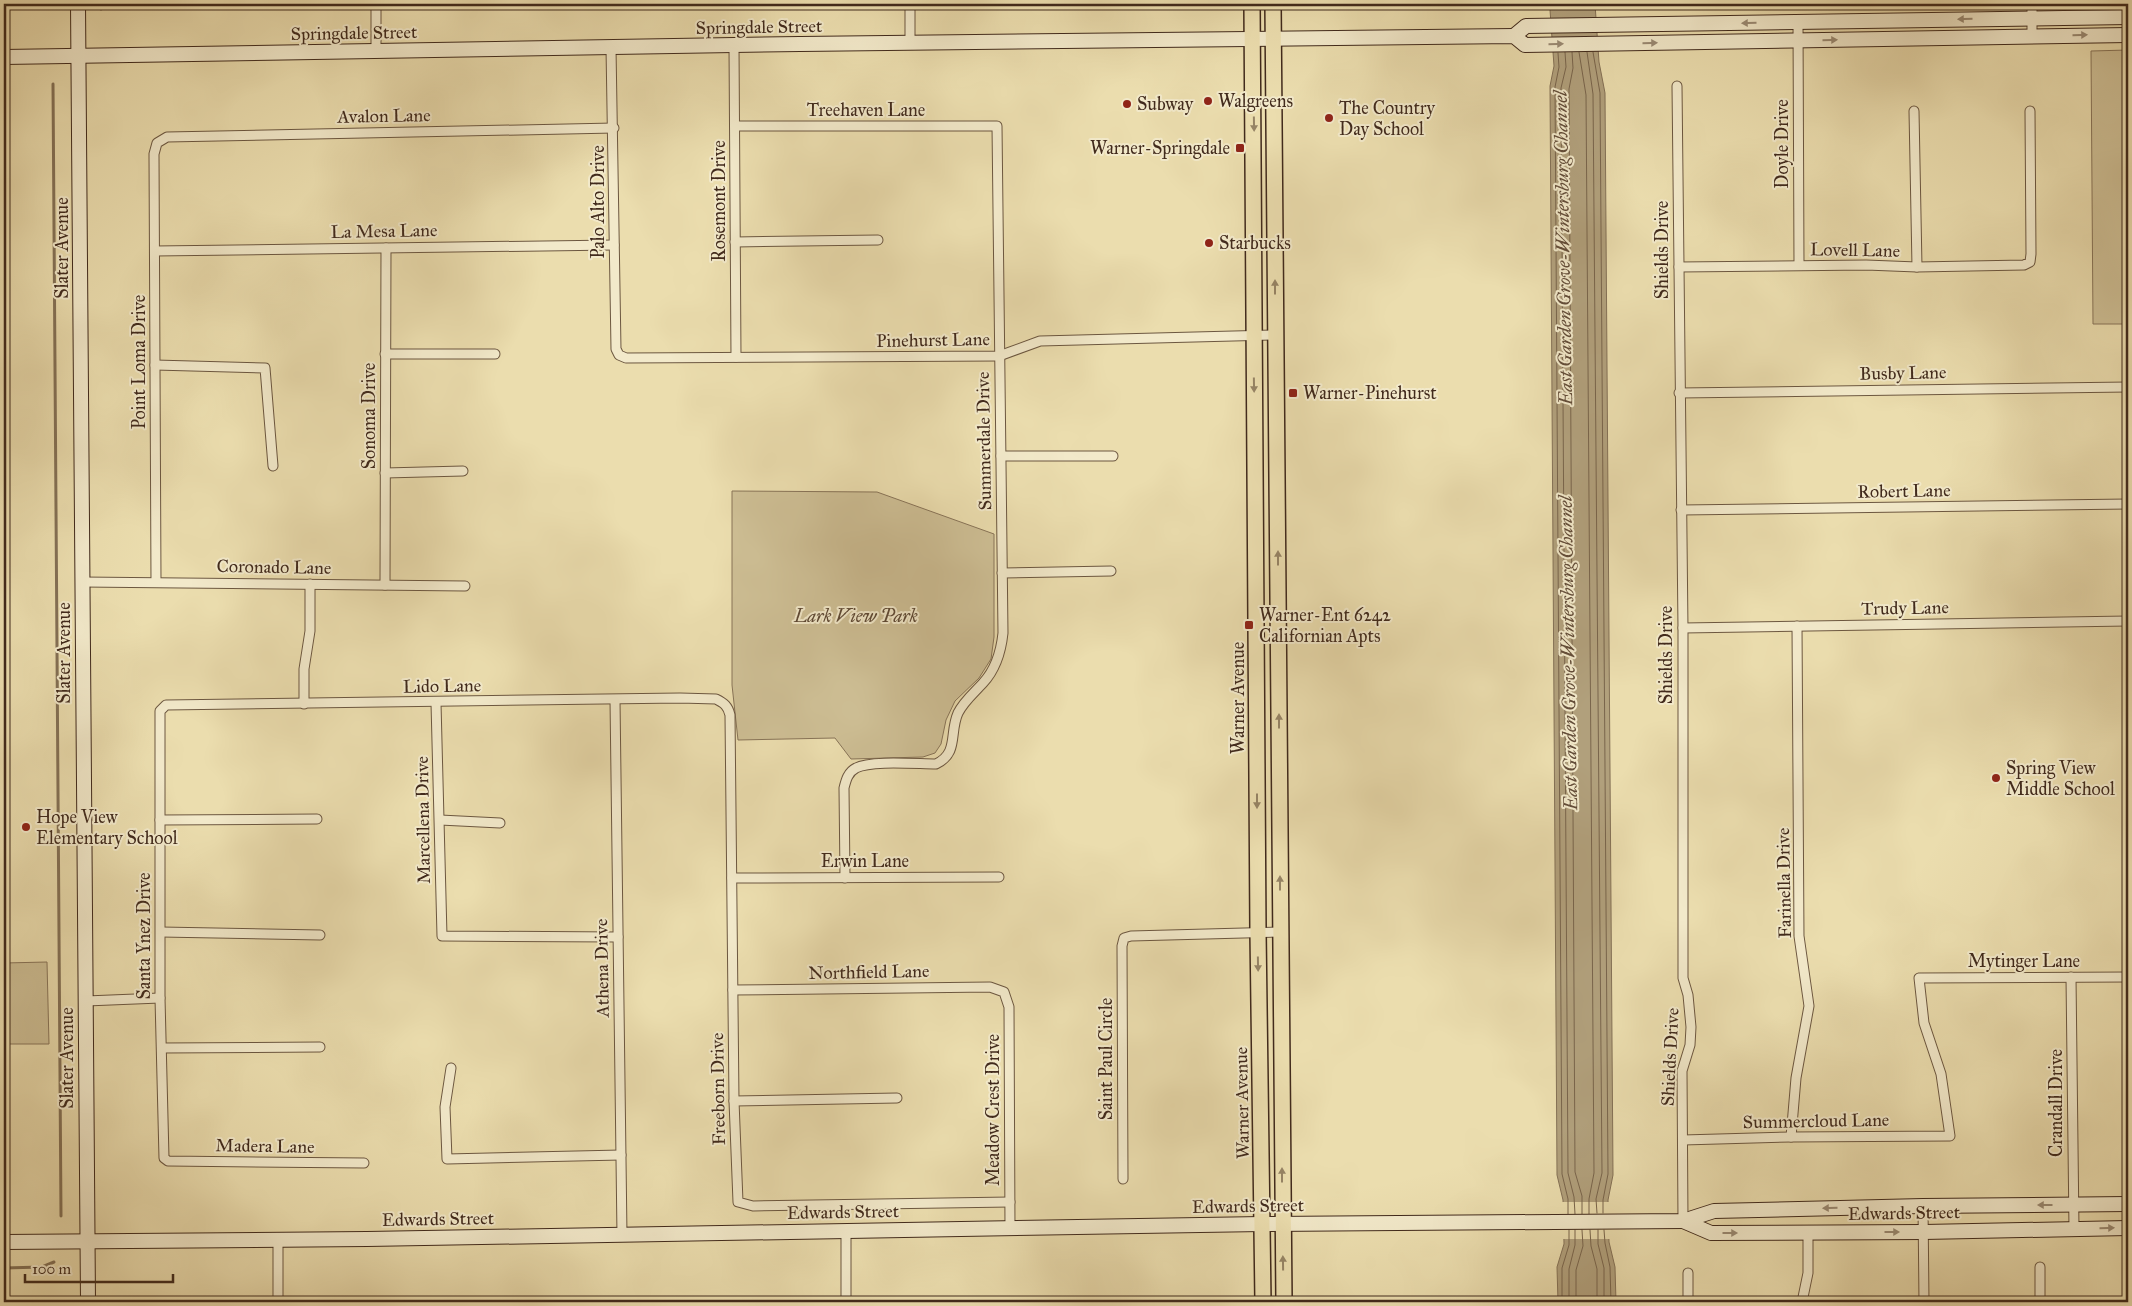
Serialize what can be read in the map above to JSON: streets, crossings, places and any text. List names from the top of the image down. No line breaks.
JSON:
{"streets":{"main road":["Springdale Street","Slater Avenue","Warner Avenue","Edwards Street"],"street":["Treehaven Lane","Avalon Lane","Doyle Drive","Rosemont Drive","Palo Alto Drive","La Mesa Lane","Shields Drive","Lovell Lane","Pinehurst Lane","Point Loma Drive","Busby Lane","Sonoma Drive","Summerdale Drive","Robert Lane","Coronado Lane","Trudy Lane","Lido Lane","Marcellena Drive","Erwin Lane","Farinella Drive","Santa Ynez Drive","Mytinger Lane","Athena Drive","Northfield Lane","Saint Paul Circle","Freeborn Drive","Crandall Drive","Meadow Crest Drive","Summercloud Lane","Madera Lane"]},"crossings":[["Springdale Street","Doyle Drive"],["Springdale Street","Rosemont Drive"],["Springdale Street","Palo Alto Drive"],["Springdale Street","Slater Avenue"],["Springdale Street","Warner Avenue"],["Treehaven Lane","Rosemont Drive"],["Treehaven Lane","Summerdale Drive"],["Avalon Lane","Palo Alto Drive"],["Avalon Lane","Point Loma Drive"],["Doyle Drive","Lovell Lane"],["Rosemont Drive","Pinehurst Lane"],["Palo Alto Drive","La Mesa Lane"],["Palo Alto Drive","Pinehurst Lane"],["La Mesa Lane","Point Loma Drive"],["La Mesa Lane","Sonoma Drive"],["Slater Avenue","Coronado Lane"],["Slater Avenue","Edwards Street"],["Shields Drive","Lovell Lane"],["Shields Drive","Busby Lane"],["Shields Drive","Robert Lane"],["Shields Drive","Trudy Lane"],["Shields Drive","Summercloud Lane"],["Shields Drive","Edwards Street"],["Pinehurst Lane","Summerdale Drive"],["Pinehurst Lane","Warner Avenue"],["Point Loma Drive","Coronado Lane"],["Sonoma Drive","Coronado Lane"],["Summerdale Drive","Erwin Lane"],["Trudy Lane","Farinella Drive"],["Lido Lane","Marcellena Drive"],["Lido Lane","Santa Ynez Drive"],["Lido Lane","Athena Drive"],["Lido Lane","Freeborn Drive"],["Warner Avenue","Saint Paul Circle"],["Warner Avenue","Edwards Street"],["Marcellena Drive","Athena Drive"],["Erwin Lane","Freeborn Drive"],["Farinella Drive","Summercloud Lane"],["Santa Ynez Drive","Madera Lane"],["Mytinger Lane","Crandall Drive"],["Mytinger Lane","Summercloud Lane"],["Athena Drive","Edwards Street"],["Northfield Lane","Freeborn Drive"],["Northfield Lane","Meadow Crest Drive"],["Freeborn Drive","Meadow Crest Drive"],["Crandall Drive","Edwards Street"],["Meadow Crest Drive","Edwards Street"]],"water":["East Garden Grove-Wintersburg Channel"],"parks":["Lark View Park"],"places":{"other":["Walgreens","Subway","The Country Day School","Starbucks","Spring View Middle School","Hope View Elementary School"],"transit":["Warner-Springdale","Warner-Pinehurst","Warner-Ent 6242 Californian Apts"]},"scale_bar":"100 m"}
